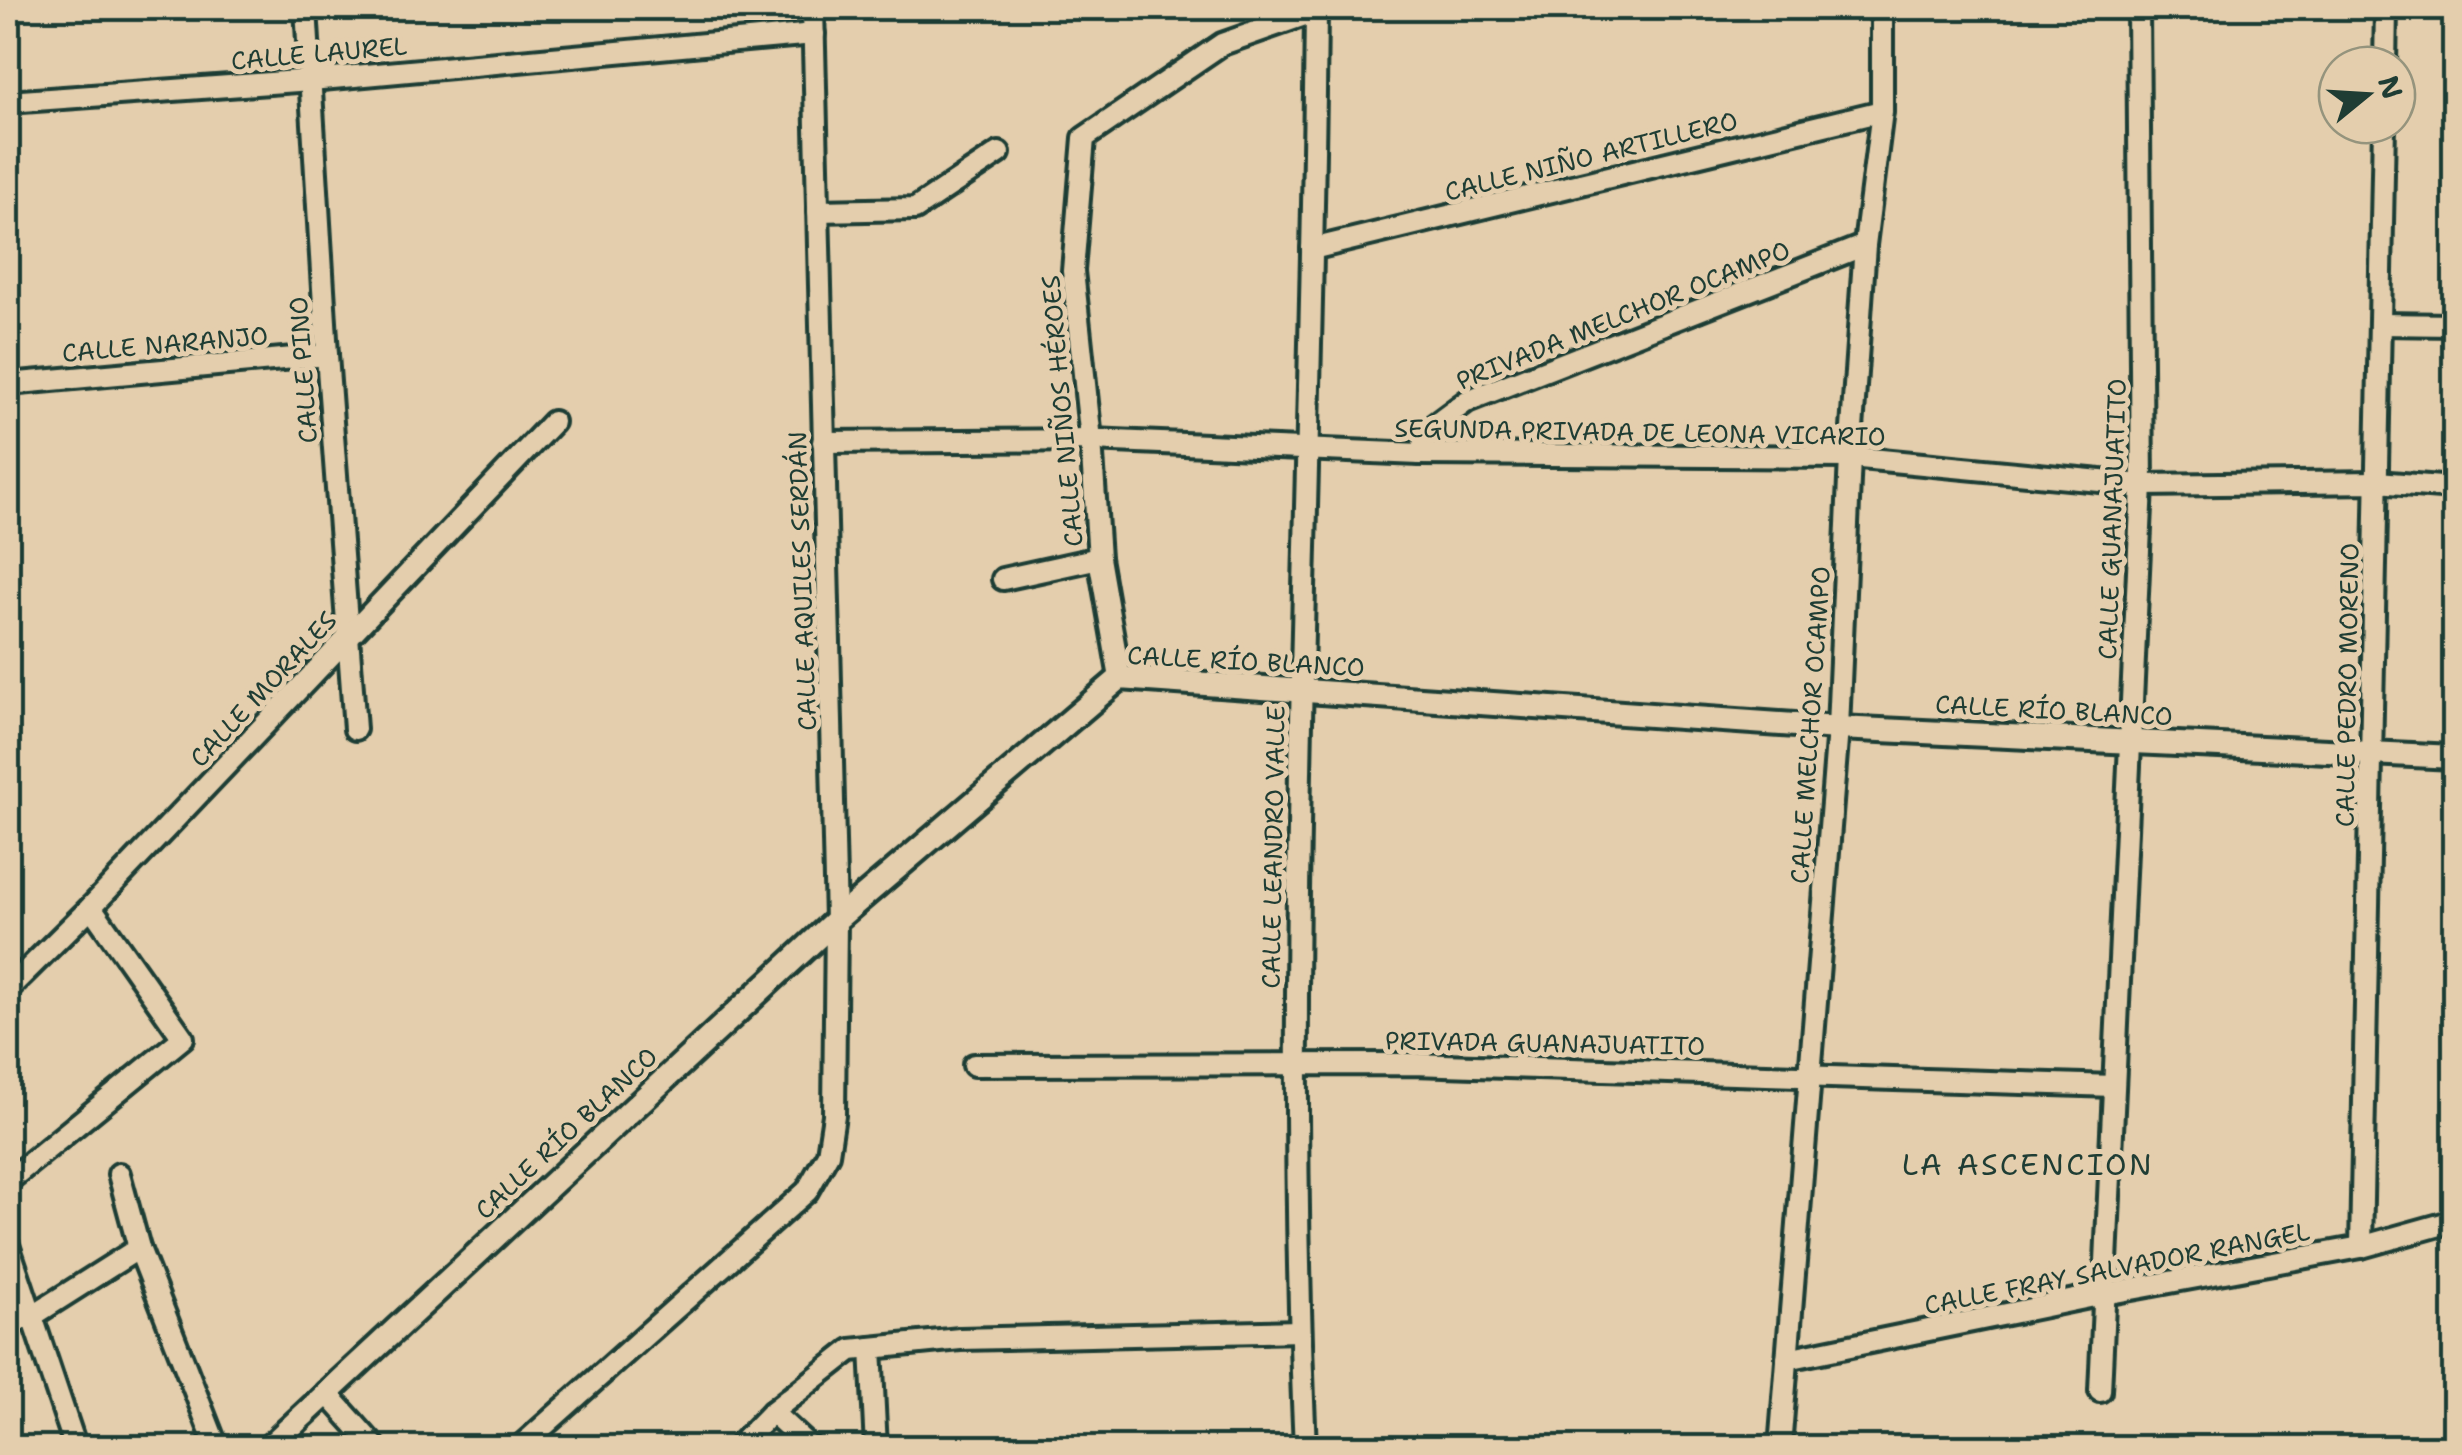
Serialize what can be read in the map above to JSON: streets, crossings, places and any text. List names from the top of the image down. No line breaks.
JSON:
{"streets":{"street":["CALLE LAUREL","CALLE NIÑO ARTILLERO","PRIVADA MELCHOR OCAMPO","CALLE NARANJO","CALLE PINO","CALLE NIÑOS HÉROES","SEGUNDA PRIVADA DE LEONA VICARIO","CALLE GUANAJUATITO","CALLE AQUILES SERDÁN","CALLE RÍO BLANCO","CALLE PEDRO MORENO","CALLE MORALES","CALLE MELCHOR OCAMPO","CALLE LEANDRO VALLE","PRIVADA GUANAJUATITO","CALLE FRAY SALVADOR RANGEL"]},"crossings":[["CALLE LAUREL","CALLE PINO"],["CALLE LAUREL","CALLE AQUILES SERDÁN"],["CALLE NIÑO ARTILLERO","CALLE MELCHOR OCAMPO"],["CALLE NIÑO ARTILLERO","CALLE LEANDRO VALLE"],["PRIVADA MELCHOR OCAMPO","SEGUNDA PRIVADA DE LEONA VICARIO"],["PRIVADA MELCHOR OCAMPO","CALLE MELCHOR OCAMPO"],["CALLE NARANJO","CALLE PINO"],["CALLE PINO","CALLE MORALES"],["CALLE NIÑOS HÉROES","SEGUNDA PRIVADA DE LEONA VICARIO"],["CALLE NIÑOS HÉROES","CALLE RÍO BLANCO"],["CALLE NIÑOS HÉROES","CALLE LEANDRO VALLE"],["SEGUNDA PRIVADA DE LEONA VICARIO","CALLE GUANAJUATITO"],["SEGUNDA PRIVADA DE LEONA VICARIO","CALLE AQUILES SERDÁN"],["SEGUNDA PRIVADA DE LEONA VICARIO","CALLE PEDRO MORENO"],["SEGUNDA PRIVADA DE LEONA VICARIO","CALLE MELCHOR OCAMPO"],["SEGUNDA PRIVADA DE LEONA VICARIO","CALLE LEANDRO VALLE"],["CALLE GUANAJUATITO","CALLE RÍO BLANCO"],["CALLE GUANAJUATITO","PRIVADA GUANAJUATITO"],["CALLE GUANAJUATITO","CALLE FRAY SALVADOR RANGEL"],["CALLE AQUILES SERDÁN","CALLE RÍO BLANCO"],["CALLE RÍO BLANCO","CALLE PEDRO MORENO"],["CALLE RÍO BLANCO","CALLE MELCHOR OCAMPO"],["CALLE RÍO BLANCO","CALLE LEANDRO VALLE"],["CALLE PEDRO MORENO","CALLE FRAY SALVADOR RANGEL"],["CALLE MELCHOR OCAMPO","PRIVADA GUANAJUATITO"],["CALLE MELCHOR OCAMPO","CALLE FRAY SALVADOR RANGEL"],["CALLE LEANDRO VALLE","PRIVADA GUANAJUATITO"]],"districts":["LA ASCENCION"],"north":"right"}
